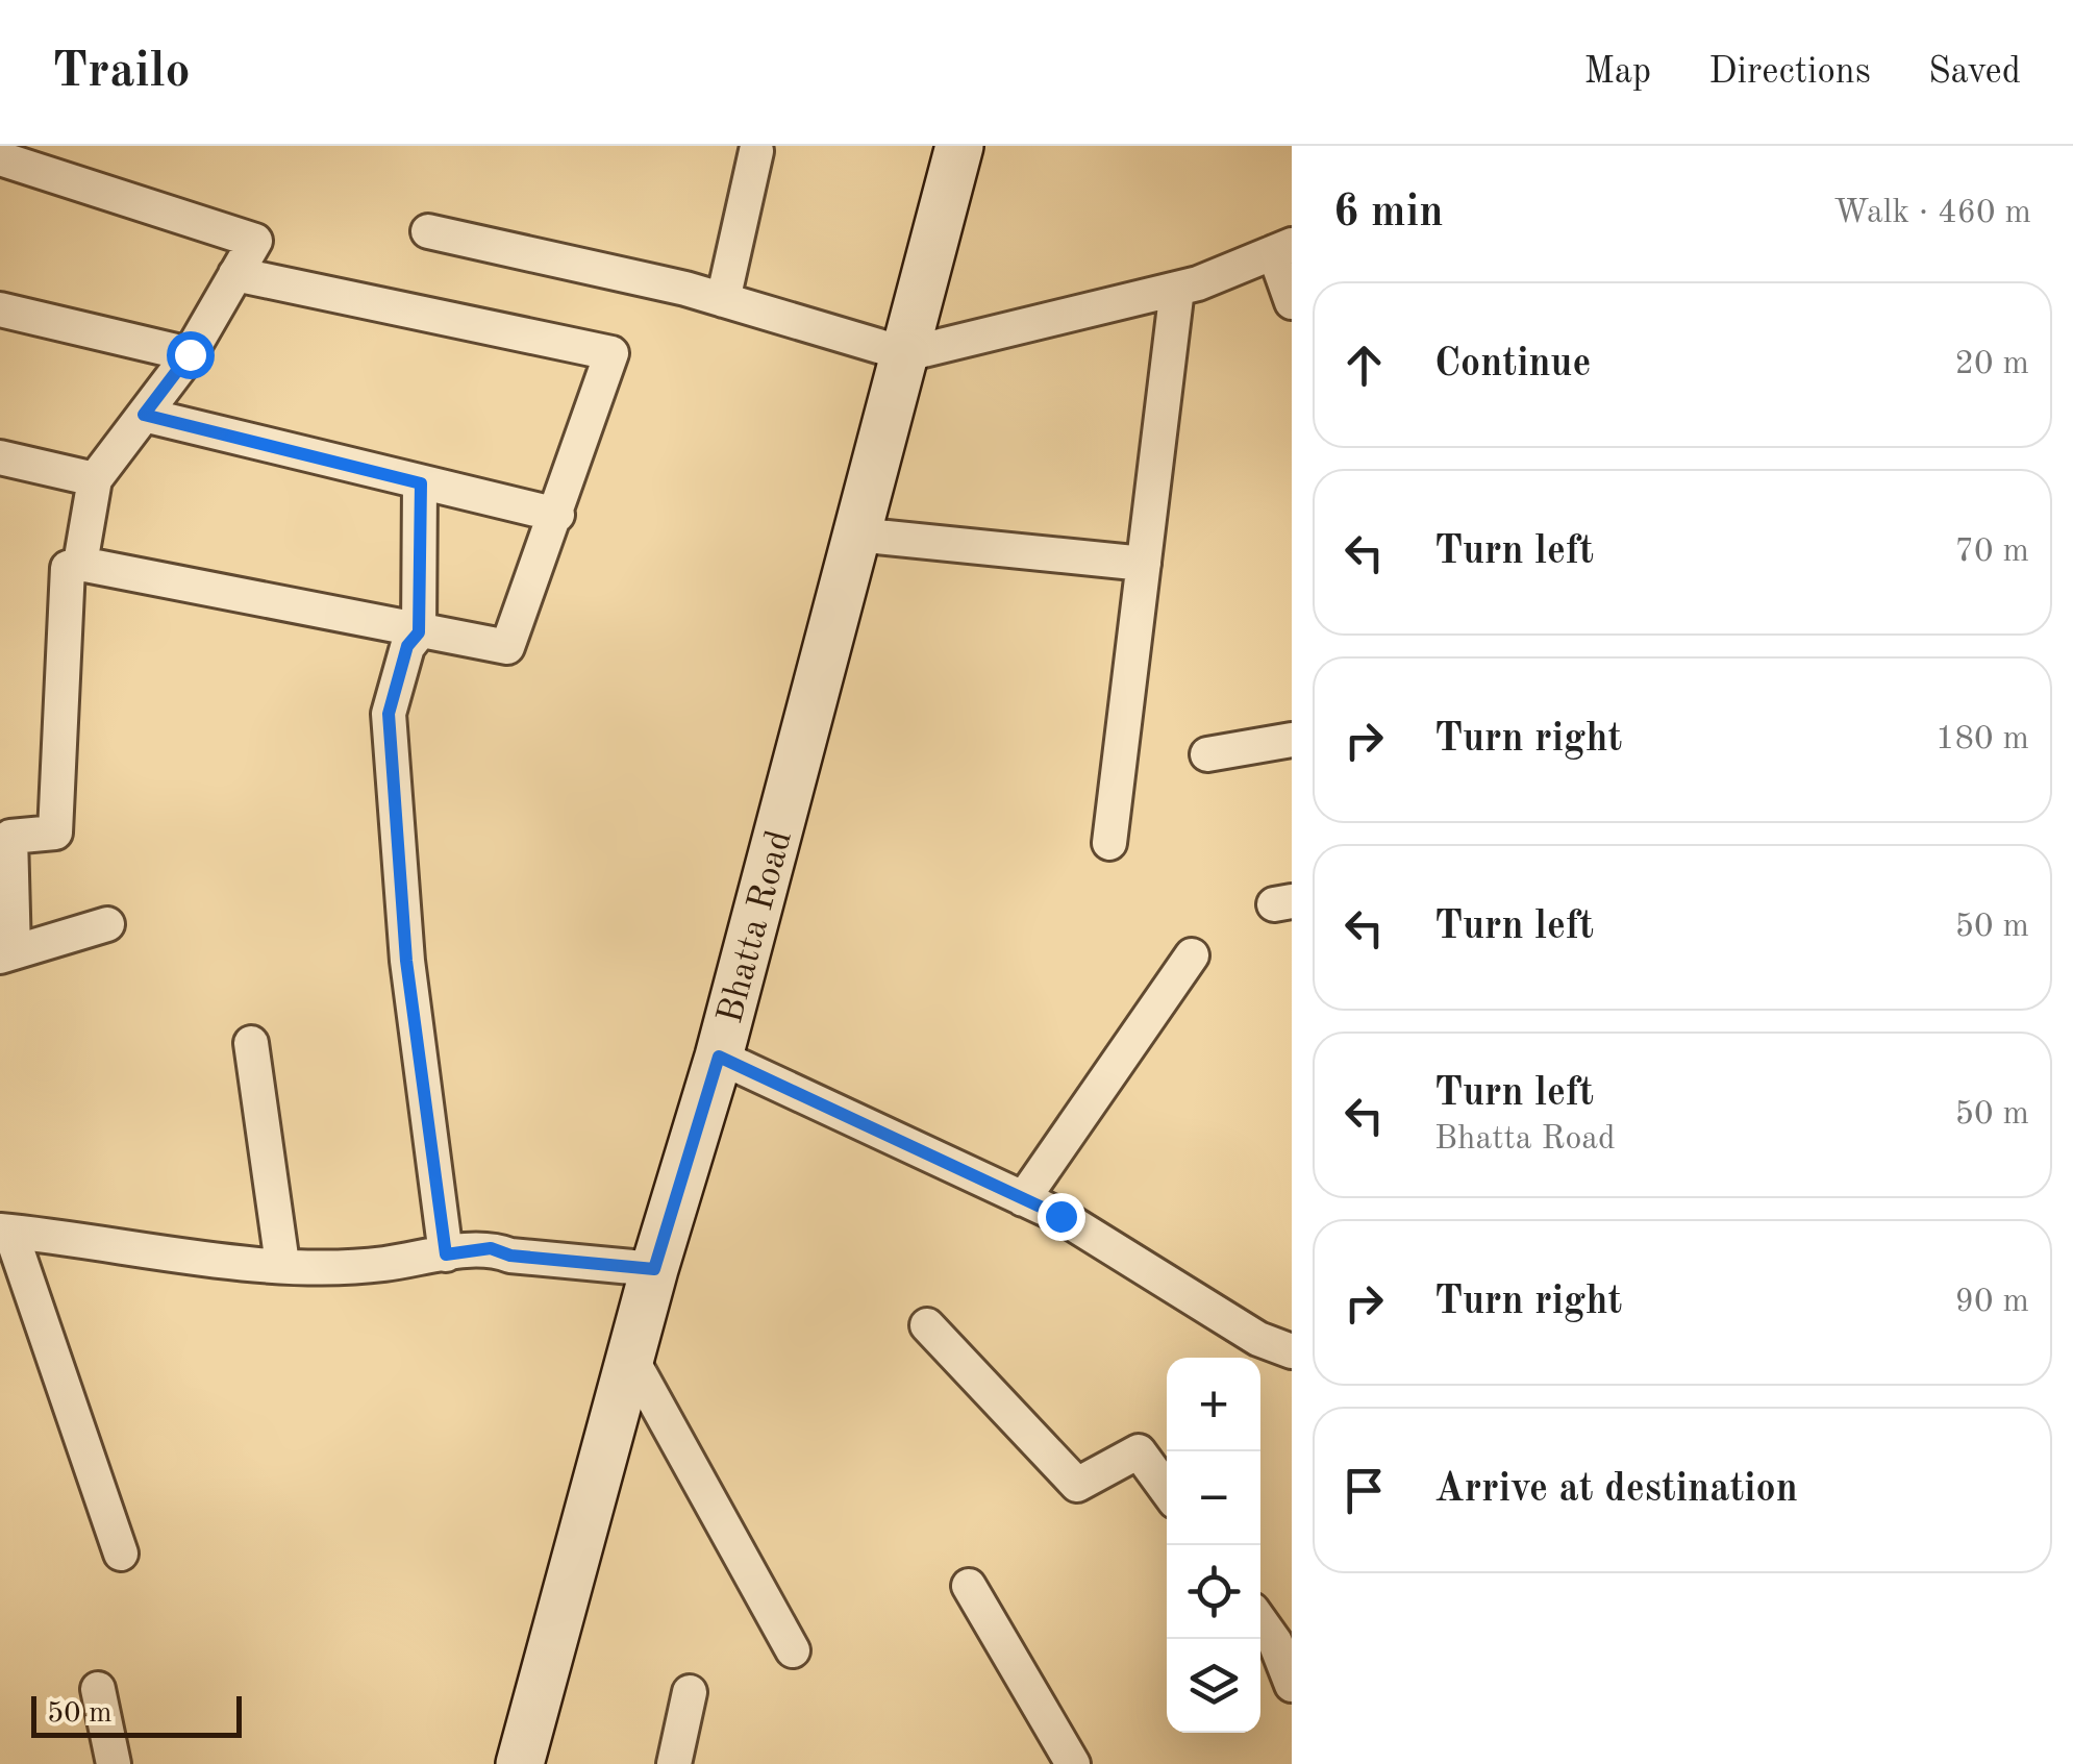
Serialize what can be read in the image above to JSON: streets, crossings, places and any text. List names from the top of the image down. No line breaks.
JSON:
{"streets":{"main road":["Bhatta Road"]},"scale_bar":"50 m","page":{"header":"Trailo","nav":["Map","Directions","Saved"],"heading":["6 min","Walk · 460 m"],"list":[["Continue","20 m"],["Turn left","70 m"],["Turn right","180 m"],["Turn left","50 m"],["Turn left","Bhatta Road","50 m"],["Turn right","90 m"],"Arrive at destination"],"map_buttons":["+","−"],"scale":"50 m"}}
